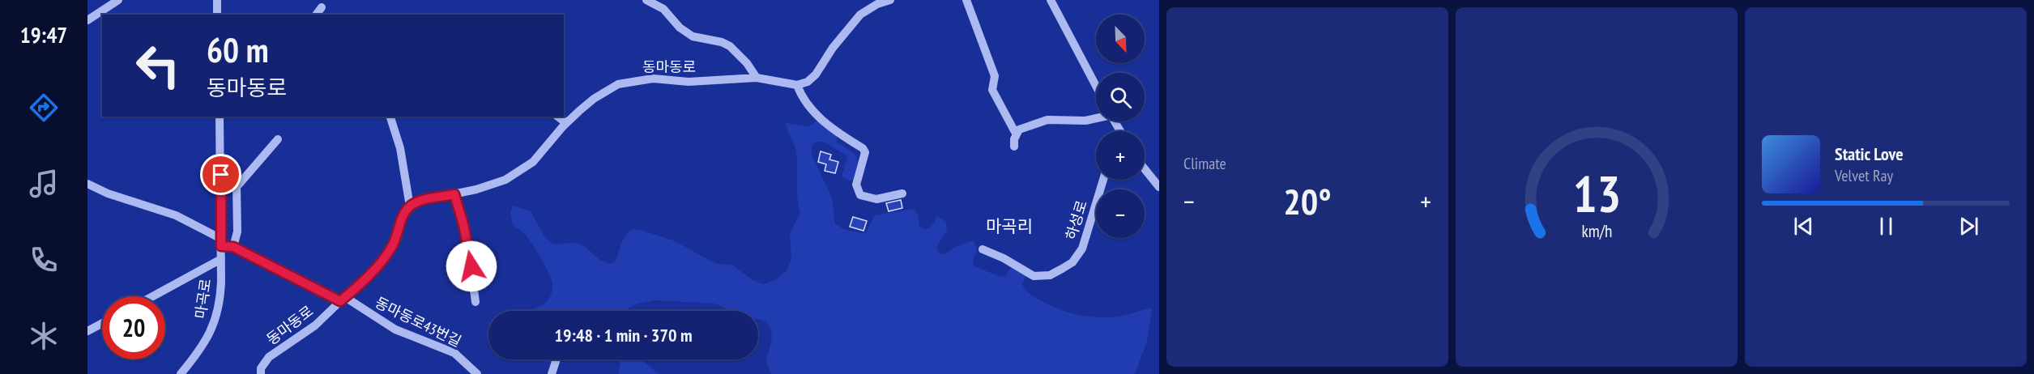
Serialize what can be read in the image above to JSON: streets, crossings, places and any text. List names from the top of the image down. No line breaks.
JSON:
{"streets":{"street":["동마동로","하성로","마곡로","동마동로43번길"]},"crossings":[["동마동로","동마동로43번길"]],"districts":["마곡리"],"north":"bottom right","page":{"tabs":"19:47","tile":"Climate","map_buttons":["+","−"],"turn":["60 m","동마동로"],"song":["Static Love","Velvet Ray"],"heat":["−","20°","+"],"limit":"20","trip":"19:48 · 1 min · 370 m","gauge":["13","km/h"]}}
